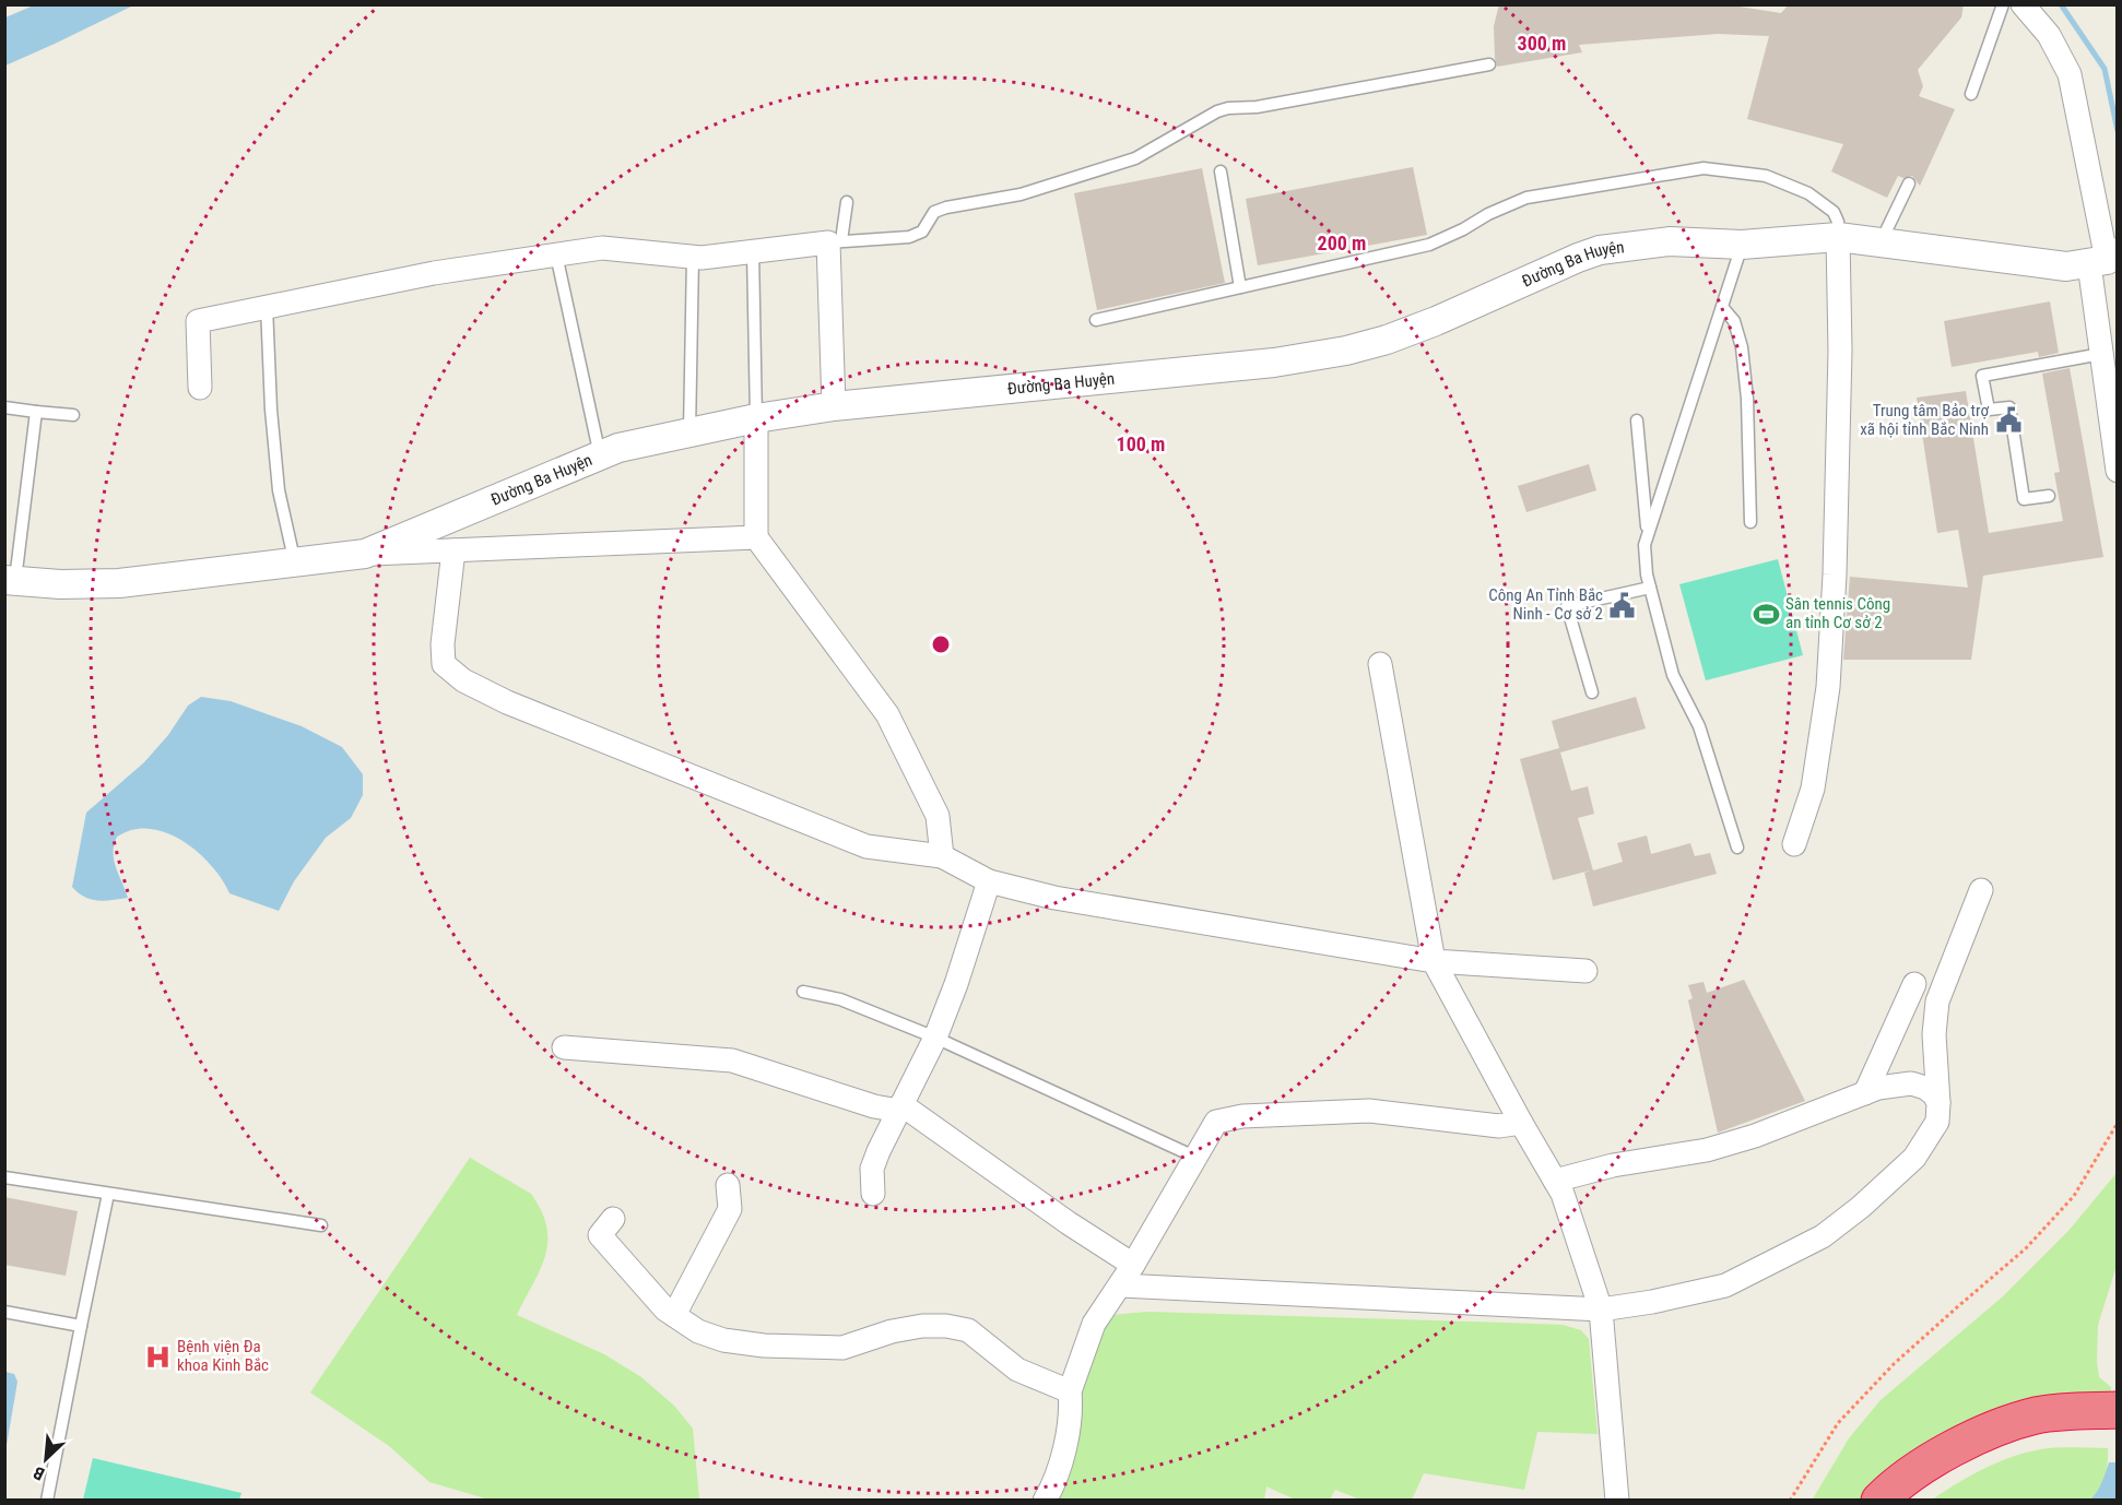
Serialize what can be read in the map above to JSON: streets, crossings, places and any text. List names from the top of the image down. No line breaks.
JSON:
{"streets":{"street":["Đường Ba Huyện"]},"places":{"public building":["Trung tâm Bảo trợ xã hội tỉnh Bắc Ninh","Công An Tỉnh Bắc Ninh - Cơ sở 2"],"sports":["Sân tennis Công an tỉnh Cơ sở 2"],"hospital":["Bệnh viện Đa khoa Kinh Bắc"]},"north":"bottom left","rings":["300 m","200 m","100 m"]}
